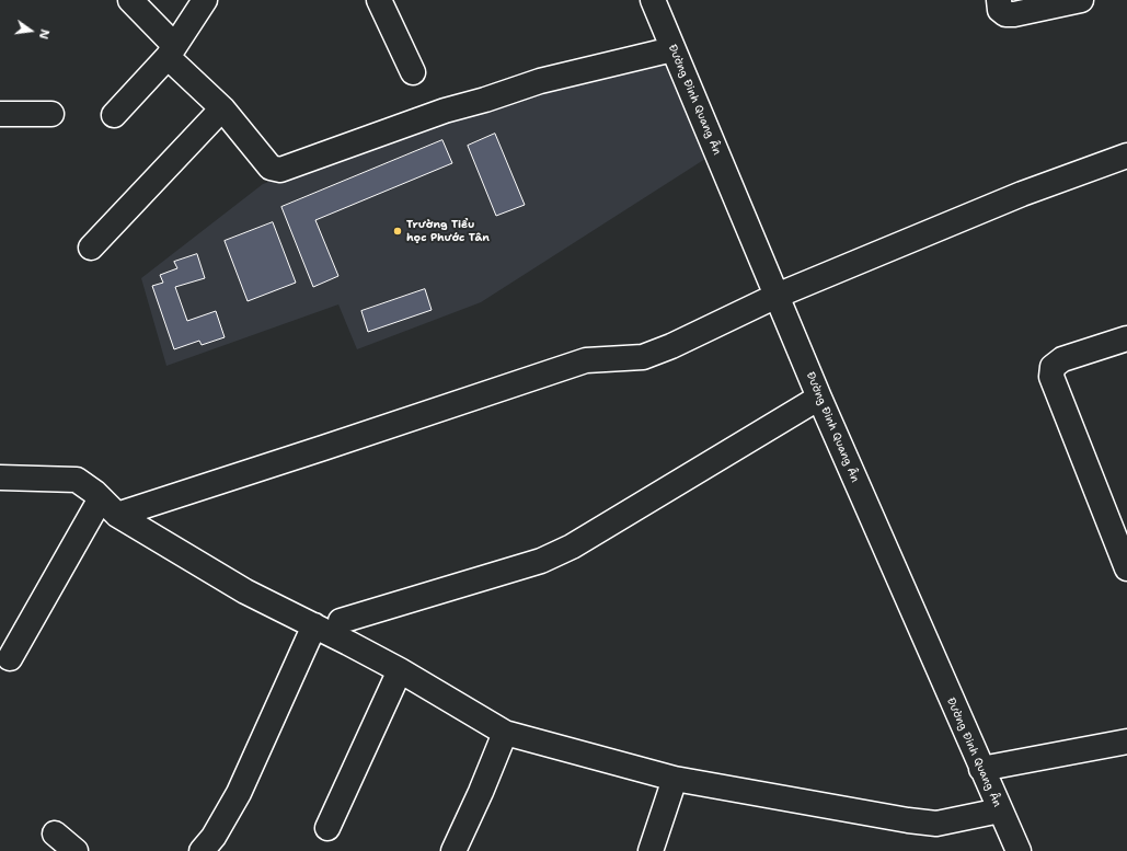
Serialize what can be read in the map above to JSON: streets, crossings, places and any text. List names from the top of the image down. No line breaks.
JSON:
{"streets":{"street":["Đường Đinh Quang Ân"]},"places":["Trường Tiểu học Phước Tân"],"north":"right"}
